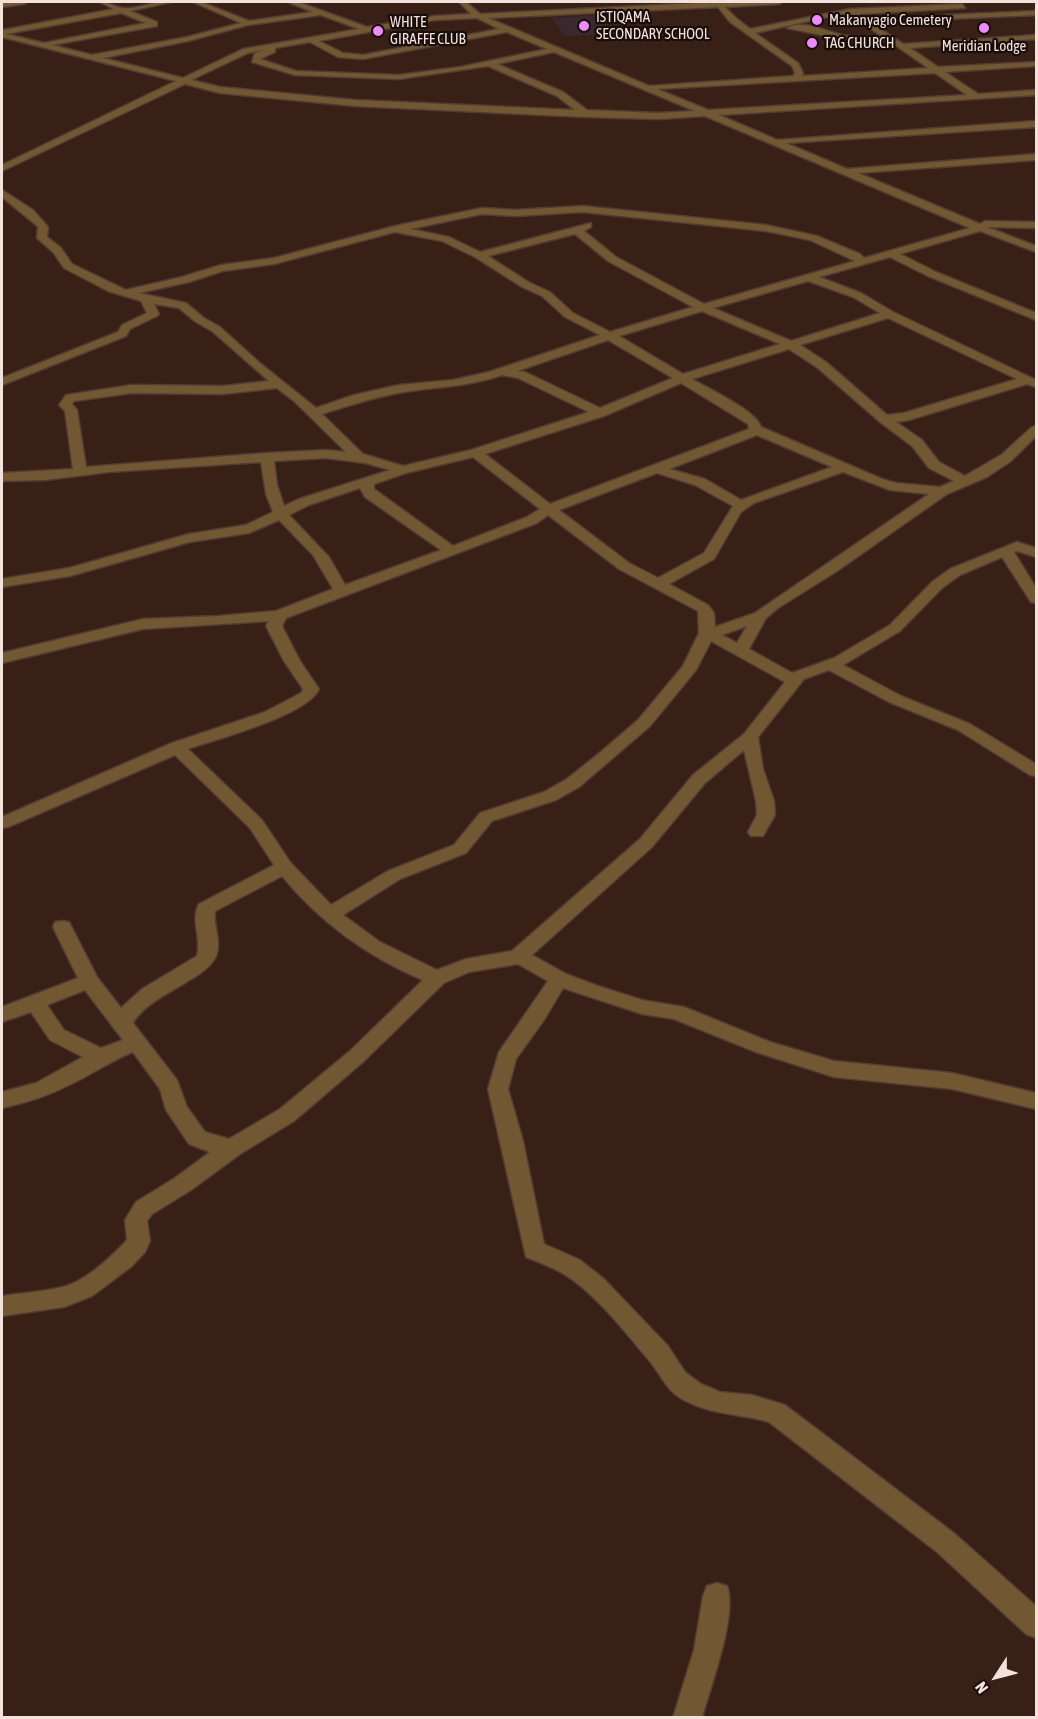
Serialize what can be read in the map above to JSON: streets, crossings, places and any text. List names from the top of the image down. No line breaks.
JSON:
{"places":["Makanyagio Cemetery","ISTIQAMA SECONDARY SCHOOL","Meridian Lodge","WHITE GIRAFFE CLUB","TAG CHURCH"],"north":"bottom left"}
